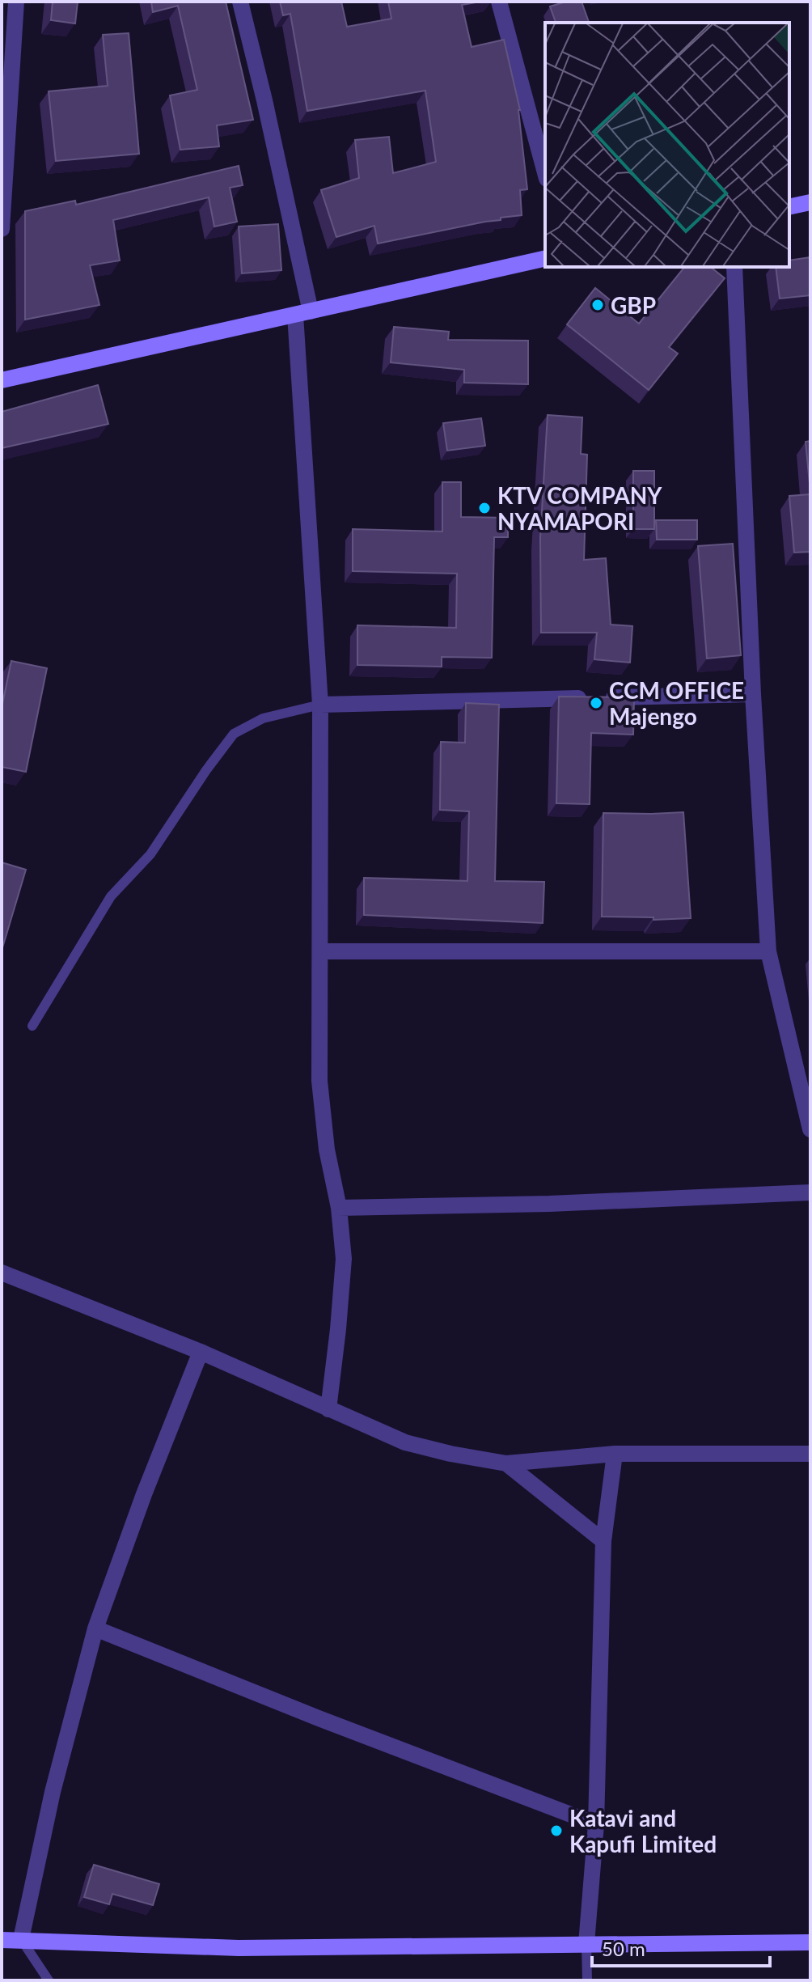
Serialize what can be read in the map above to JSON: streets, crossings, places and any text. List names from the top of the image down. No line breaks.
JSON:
{"places":["GBP","KTV COMPANY NYAMAPORI","CCM OFFICE Majengo","Katavi and Kapufi Limited"],"scale_bar":"50 m"}
